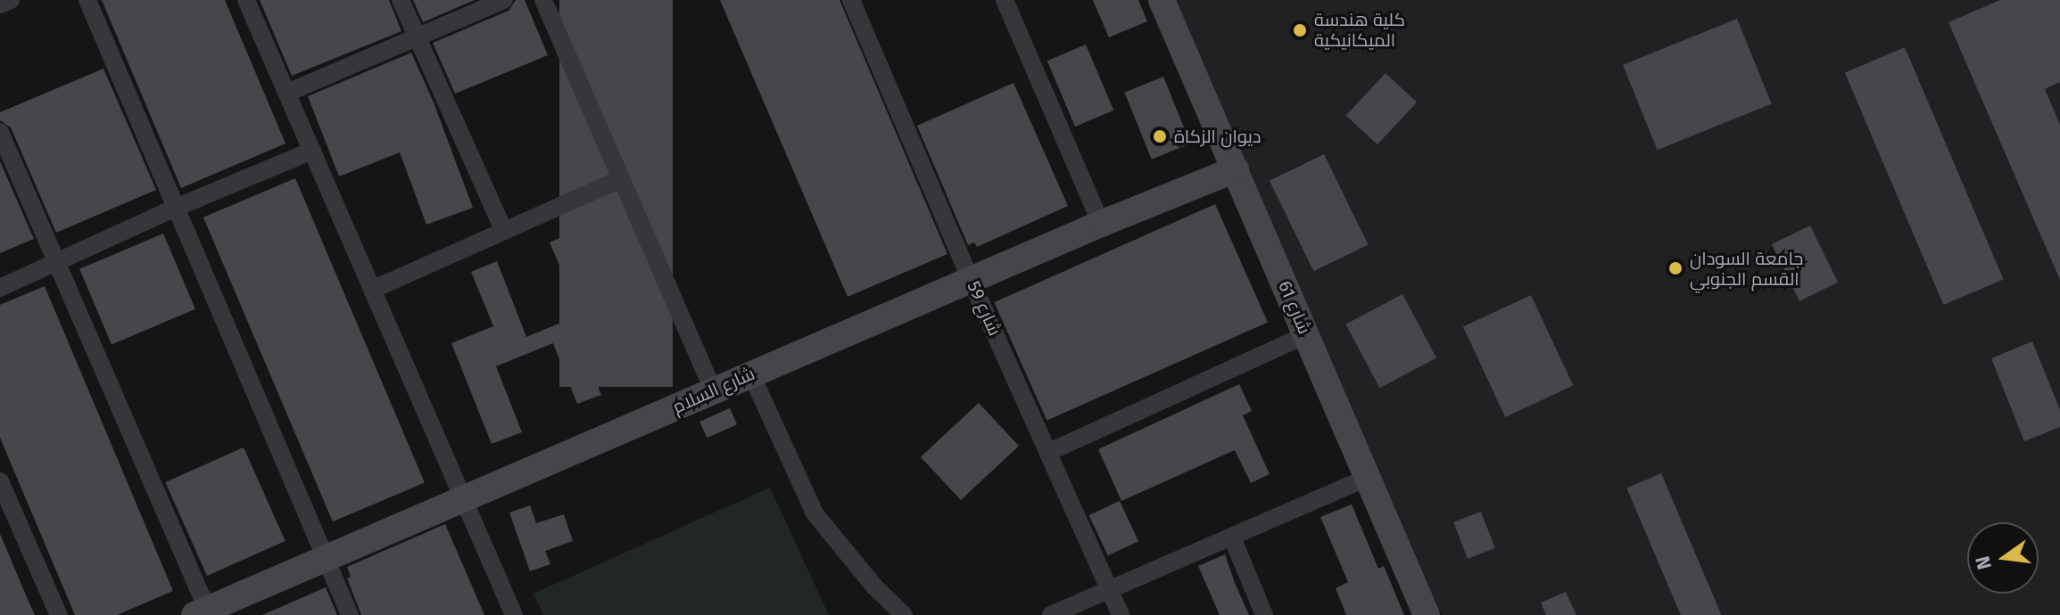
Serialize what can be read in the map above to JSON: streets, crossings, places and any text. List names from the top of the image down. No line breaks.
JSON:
{"streets":{"street":["شارع 61","شارع 59","شارع السلام"]},"crossings":[["شارع 61","شارع السلام"],["شارع 59","شارع السلام"]],"places":["كلية هندسة الميكانيكية","ديوان الزكاة","جامعة السودان القسم الجنوبي"],"north":"left"}
